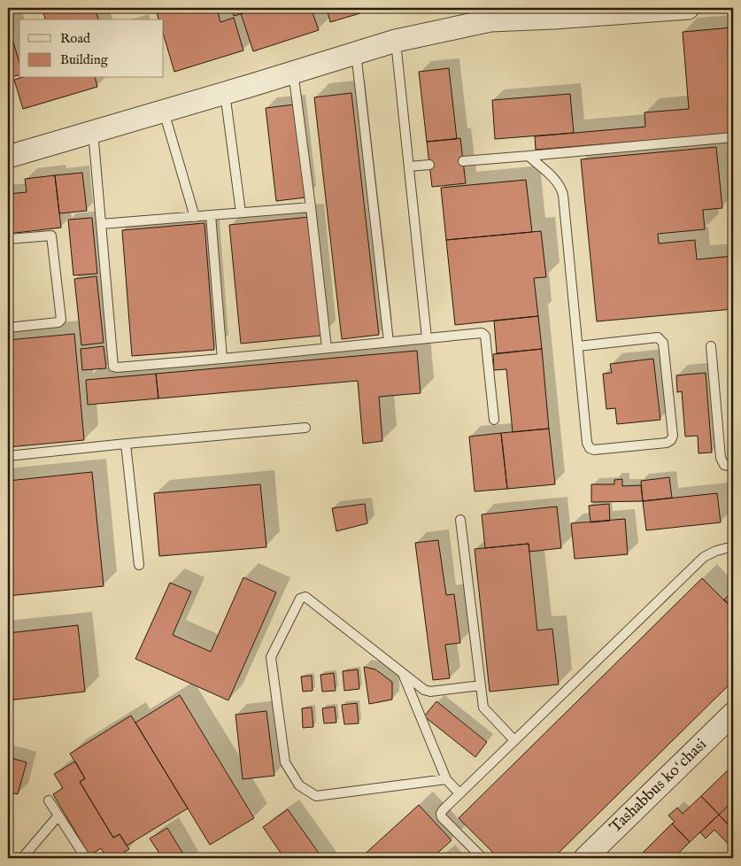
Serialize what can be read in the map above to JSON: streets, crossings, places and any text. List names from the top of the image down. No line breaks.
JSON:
{"streets":{"street":["Tashabbus koʻchasi"]},"legend":["Road","Building"]}
